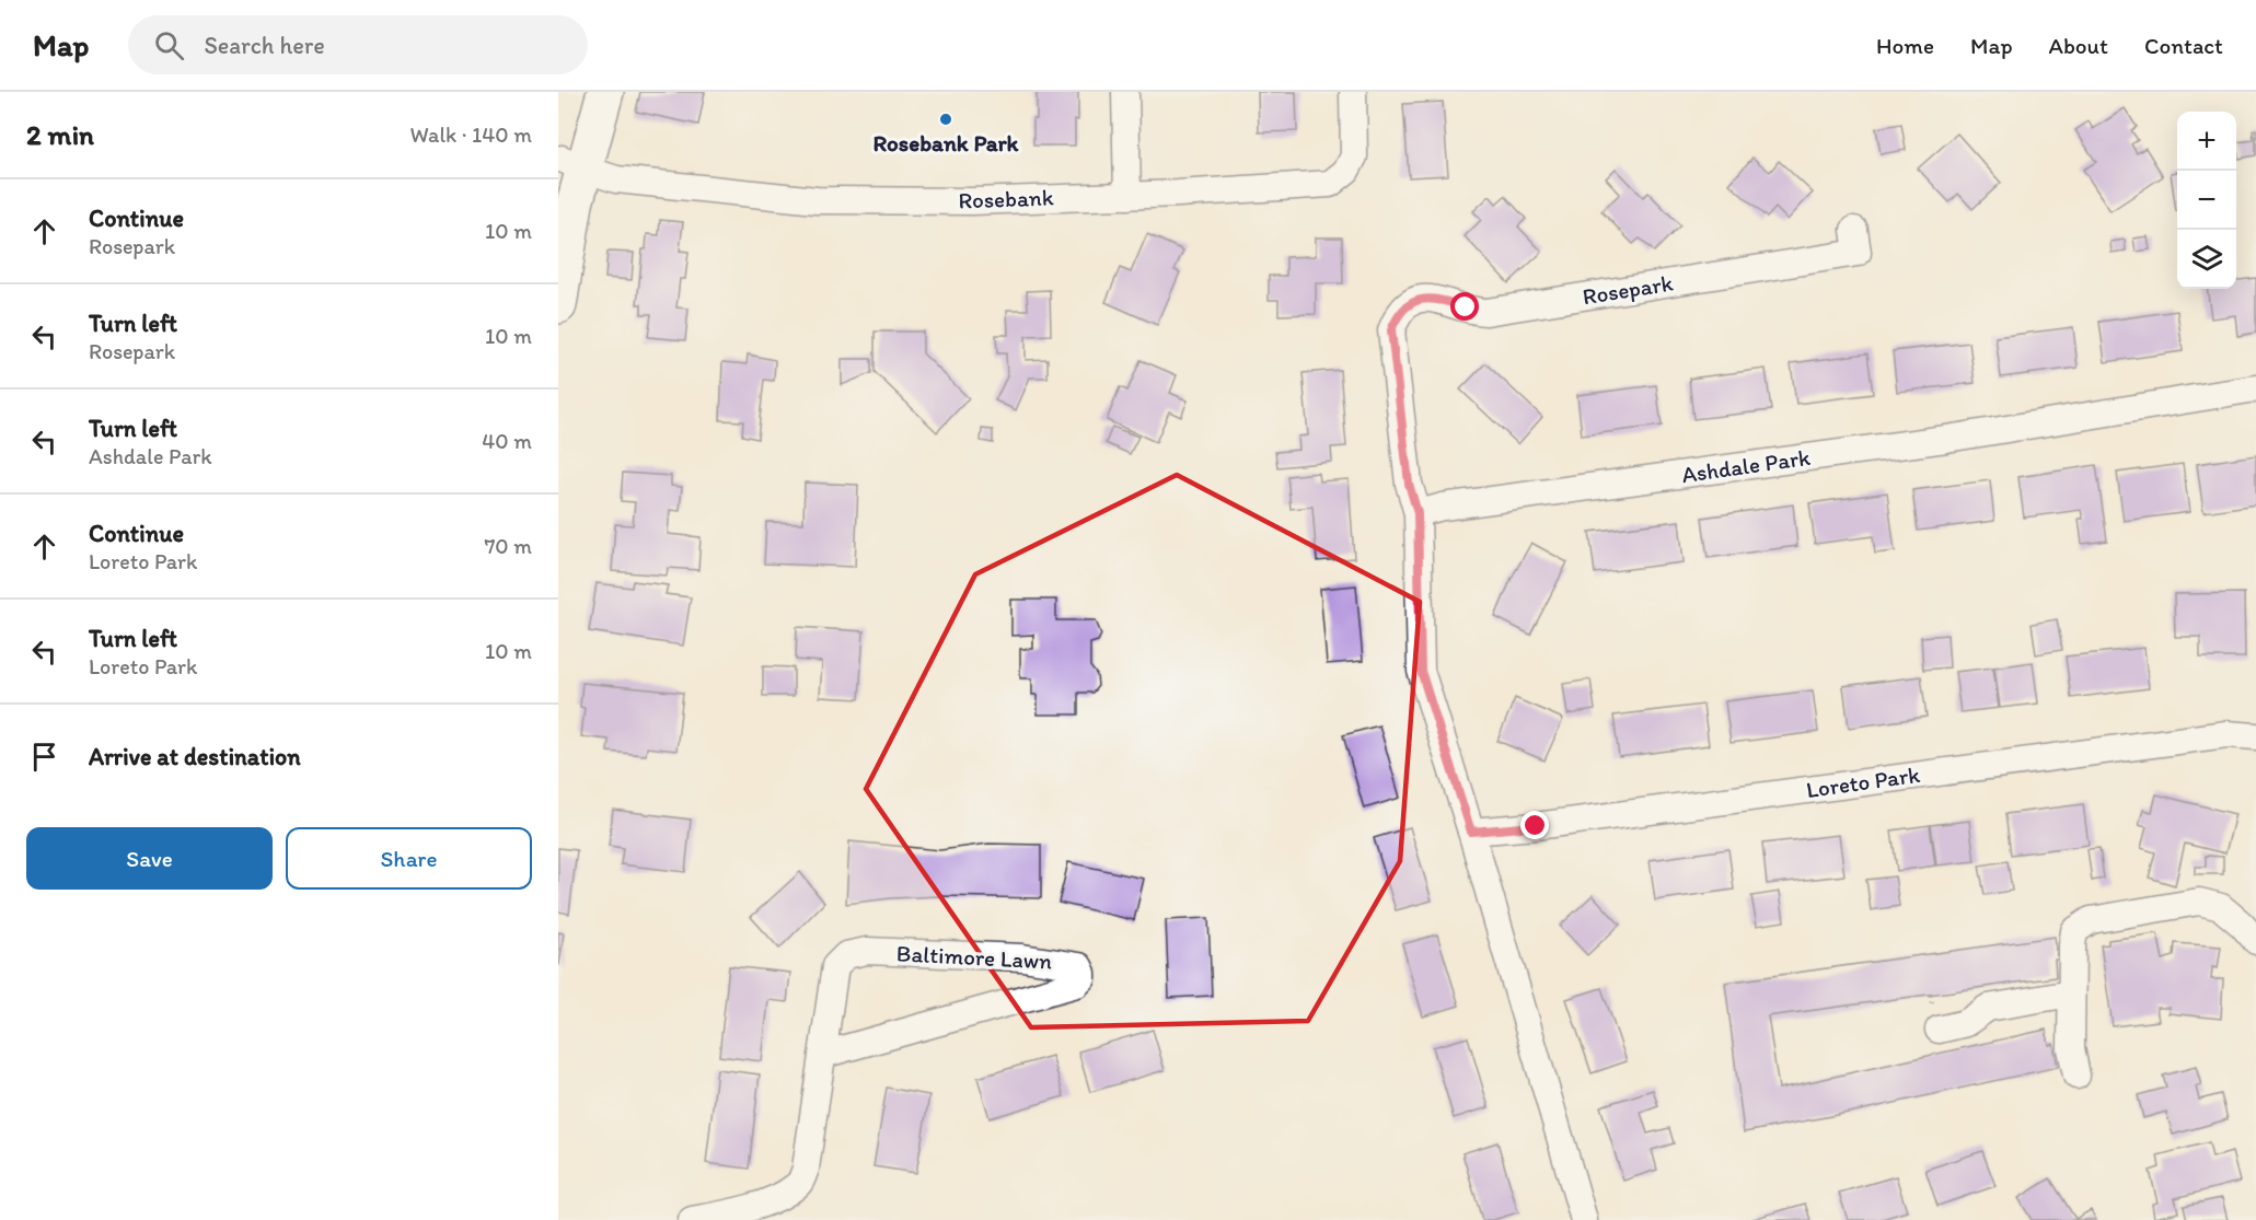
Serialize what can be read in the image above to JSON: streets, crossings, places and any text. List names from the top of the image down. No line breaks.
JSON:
{"streets":{"street":["Rosebank","Rosepark","Ashdale Park","Loreto Park","Baltimore Lawn"]},"crossings":[["Rosepark","Ashdale Park"]],"places":["Rosebank Park"],"page":{"header":"Map","search":"Search here","nav":["Home","Map","About","Contact"],"heading":["2 min","Walk · 140 m"],"map_buttons":["+","−"],"list":[["Continue","Rosepark","10 m"],["Turn left","Rosepark","10 m"],["Turn left","Ashdale Park","40 m"],["Continue","Loreto Park","70 m"],["Turn left","Loreto Park","10 m"],"Arrive at destination"],"buttons":["Save","Share"]}}
